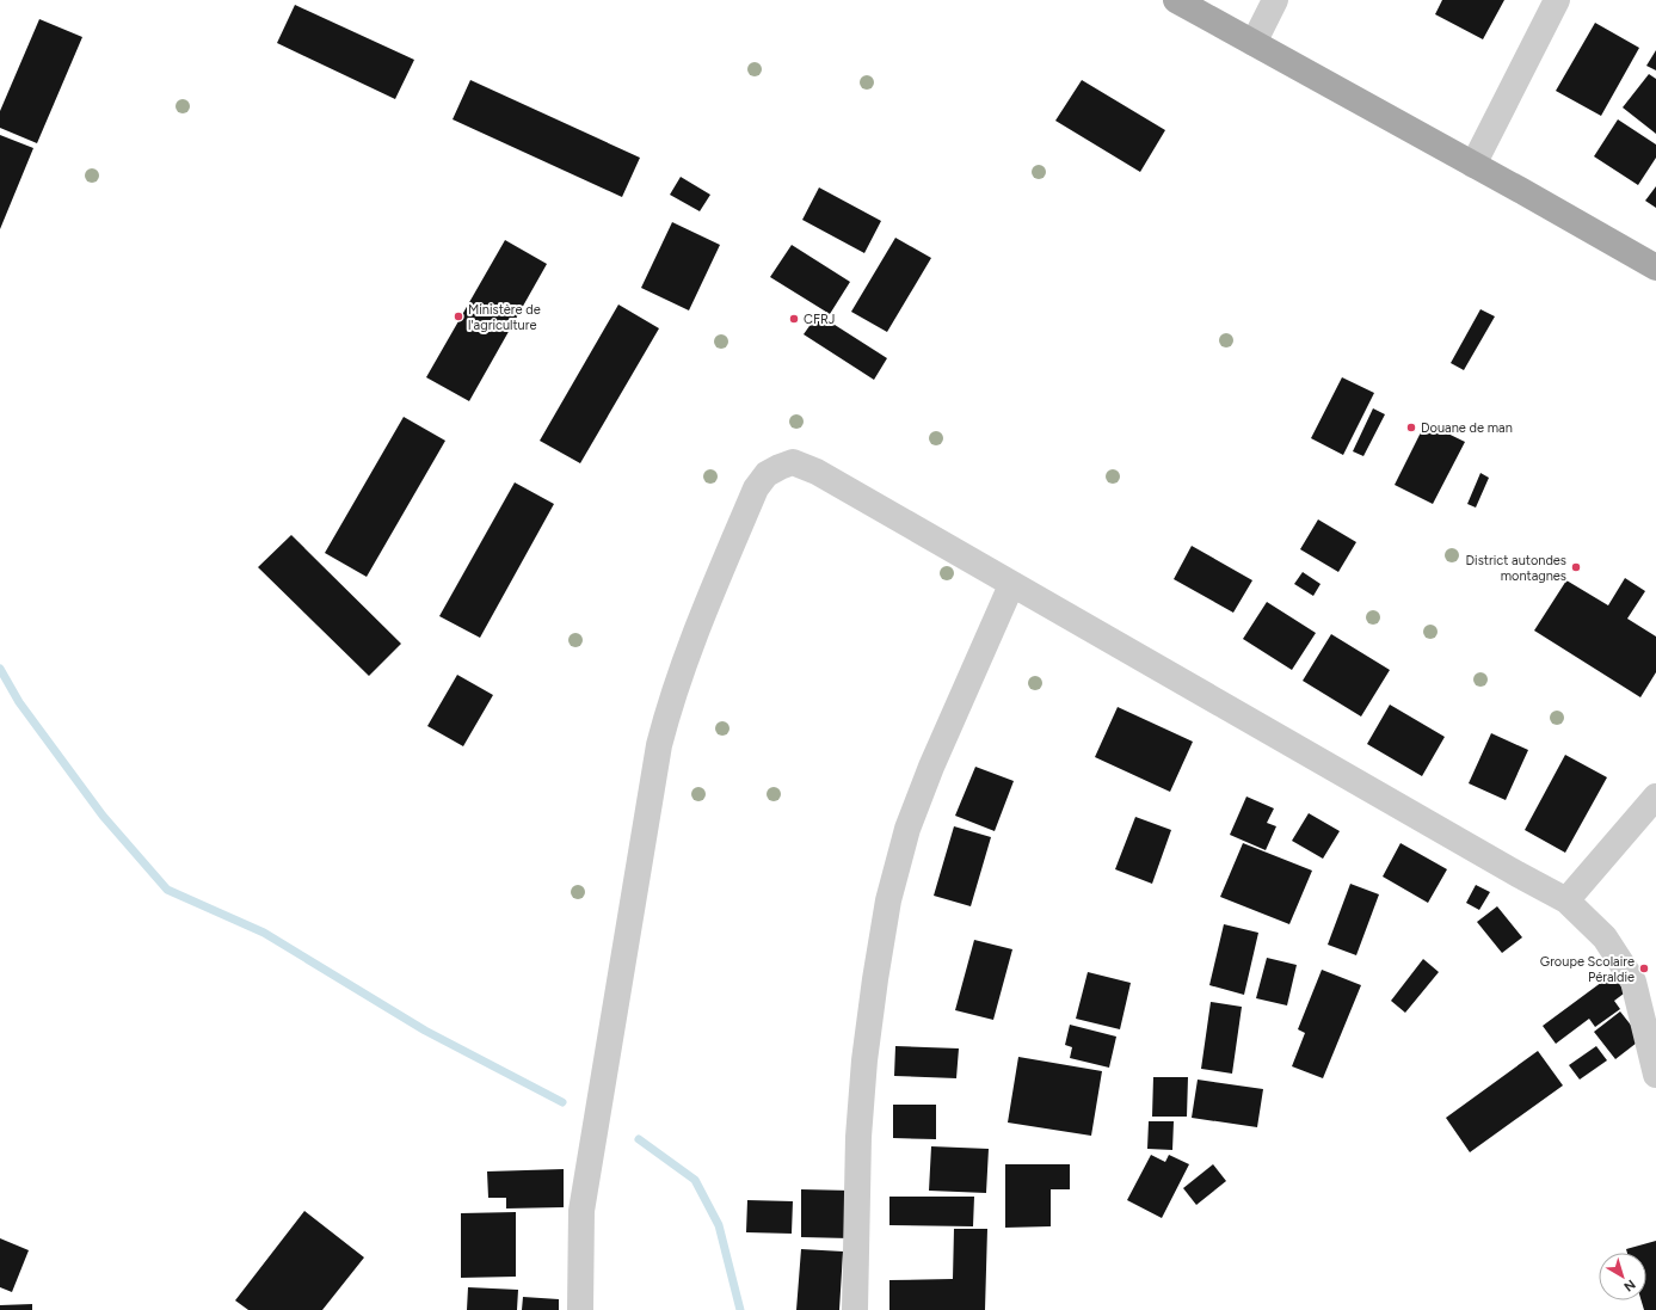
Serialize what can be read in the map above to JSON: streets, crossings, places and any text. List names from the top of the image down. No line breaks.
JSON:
{"places":["Ministère de l'agriculture","CFRJ","Douane de man","District autondes montagnes","Groupe Scolaire Péraldie"],"north":"bottom right"}
